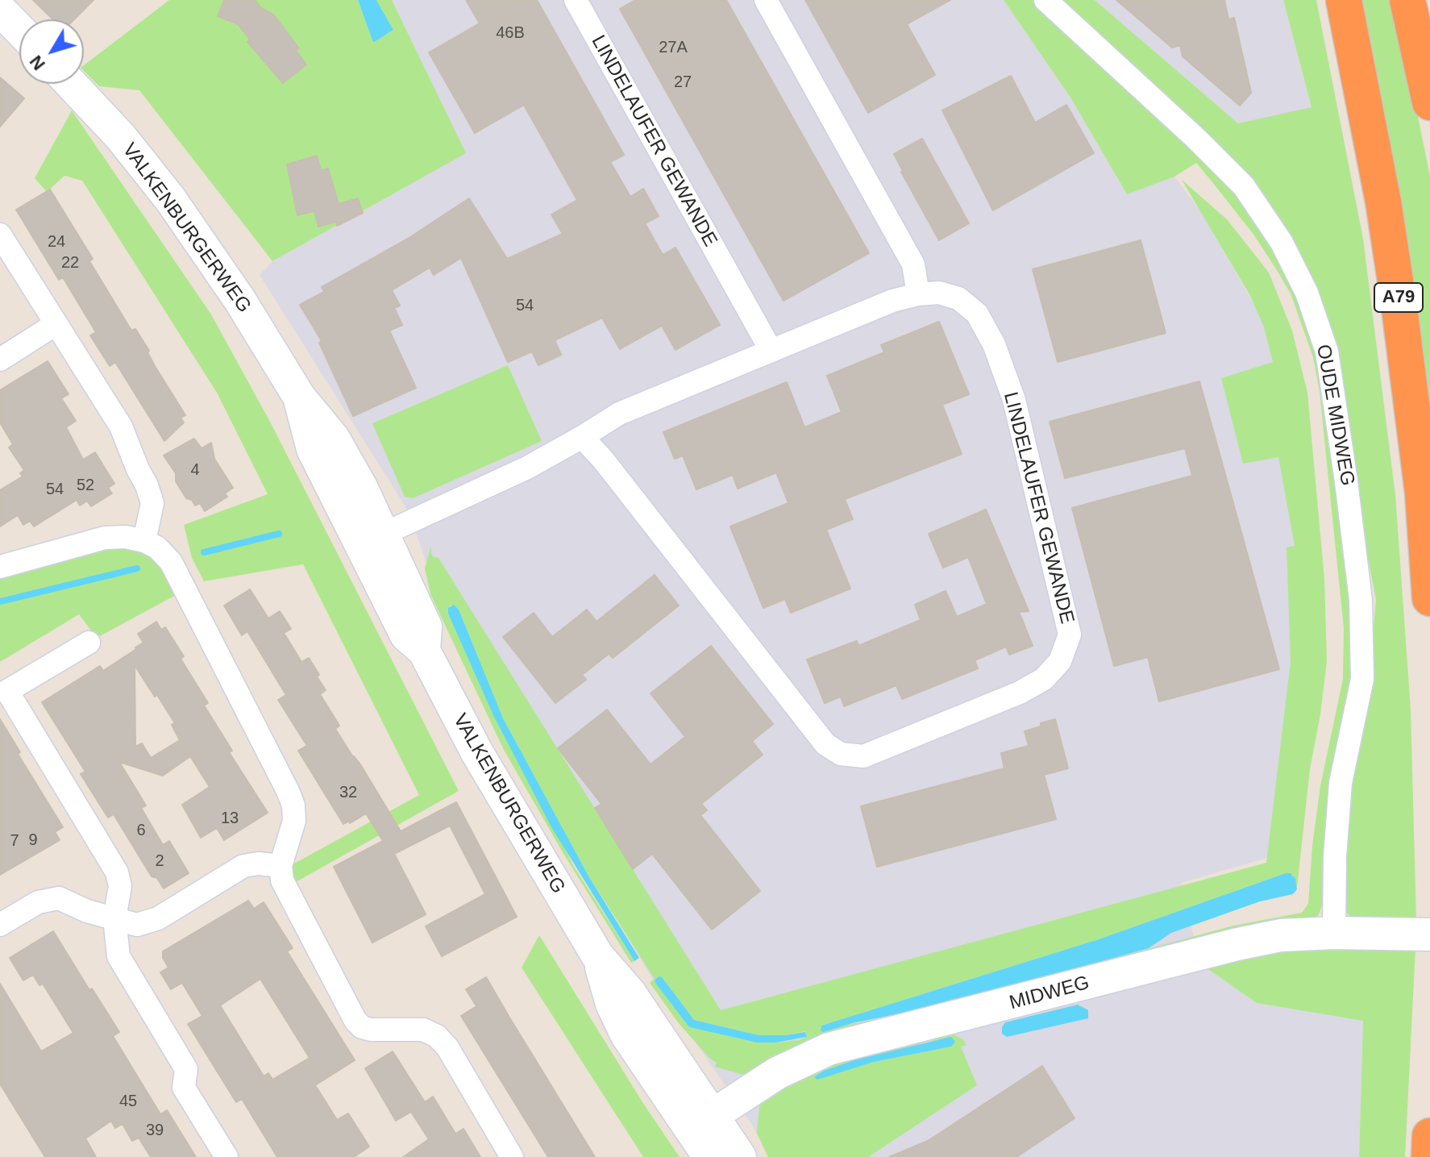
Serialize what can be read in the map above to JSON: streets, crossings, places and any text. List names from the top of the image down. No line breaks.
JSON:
{"streets":{"highway":["A79"],"main road":["VALKENBURGERWEG","MIDWEG"],"street":["LINDELAUFER GEWANDE","OUDE MIDWEG"]},"crossings":[["LINDELAUFER GEWANDE","VALKENBURGERWEG"],["VALKENBURGERWEG","MIDWEG"],["OUDE MIDWEG","MIDWEG"]],"house_numbers":["46B","27A","27","24","22","54","4","52","54","32","13","6","9","7","2","45","39"],"north":"bottom left"}
